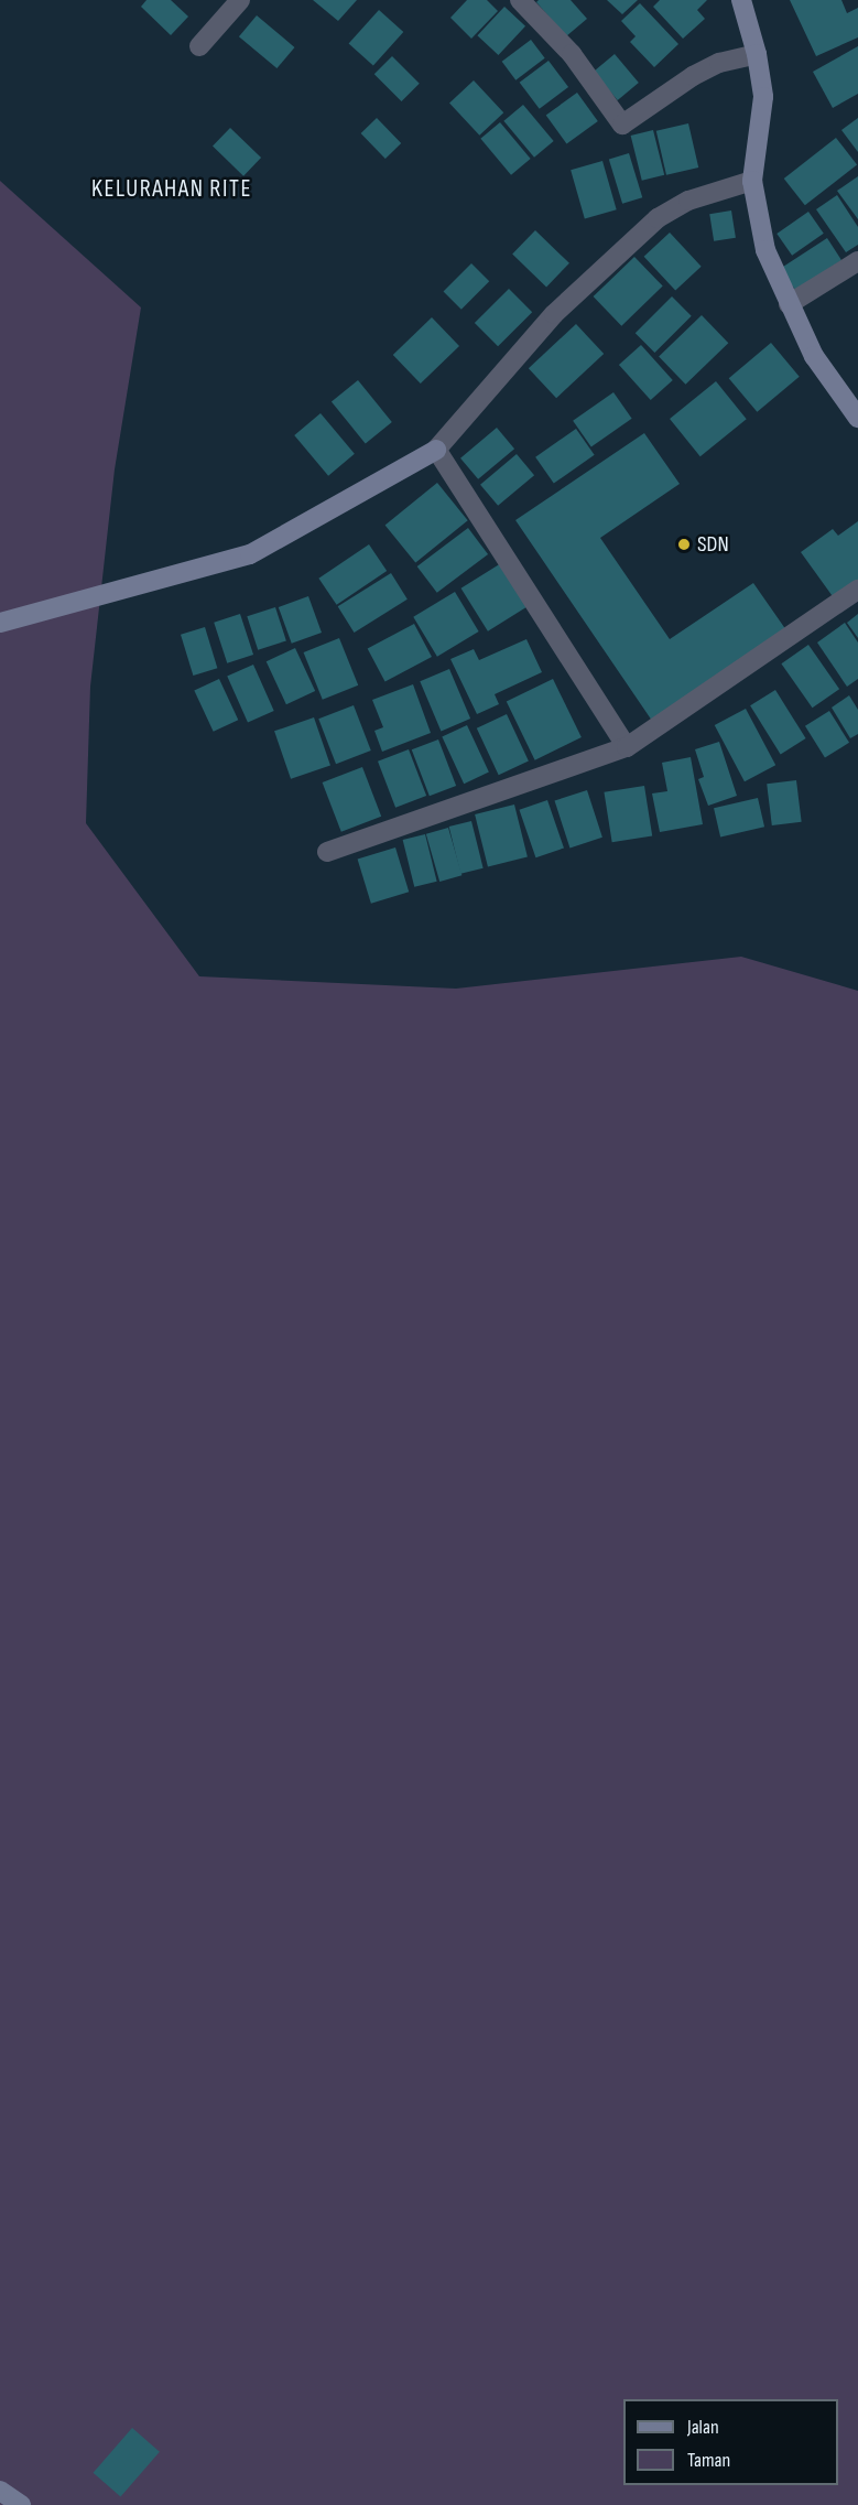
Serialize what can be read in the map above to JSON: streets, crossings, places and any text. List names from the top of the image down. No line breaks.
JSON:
{"districts":["KELURAHAN RITE"],"places":["SDN"],"legend":["Jalan","Taman"]}
